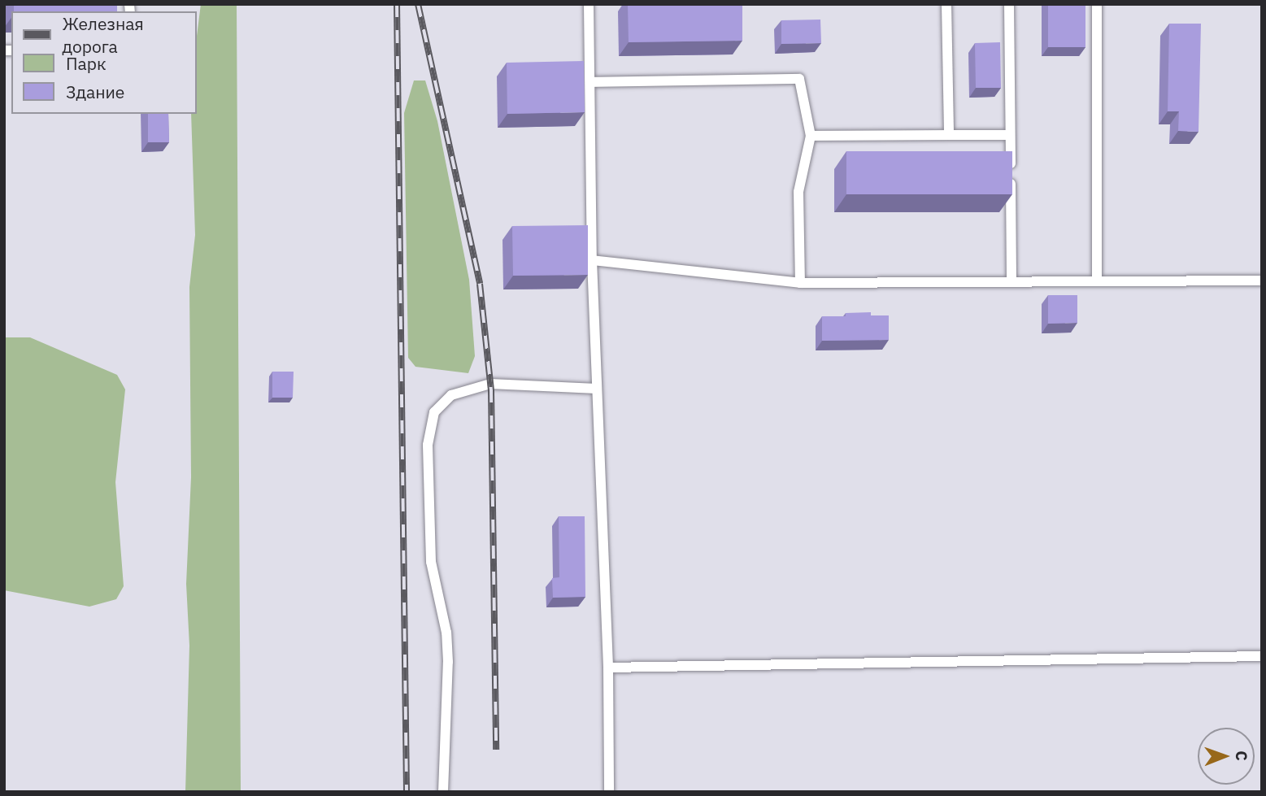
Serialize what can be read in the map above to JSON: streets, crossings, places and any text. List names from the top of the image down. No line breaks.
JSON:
{"legend":["Железная дорога","Парк","Здание"],"north":"right"}
